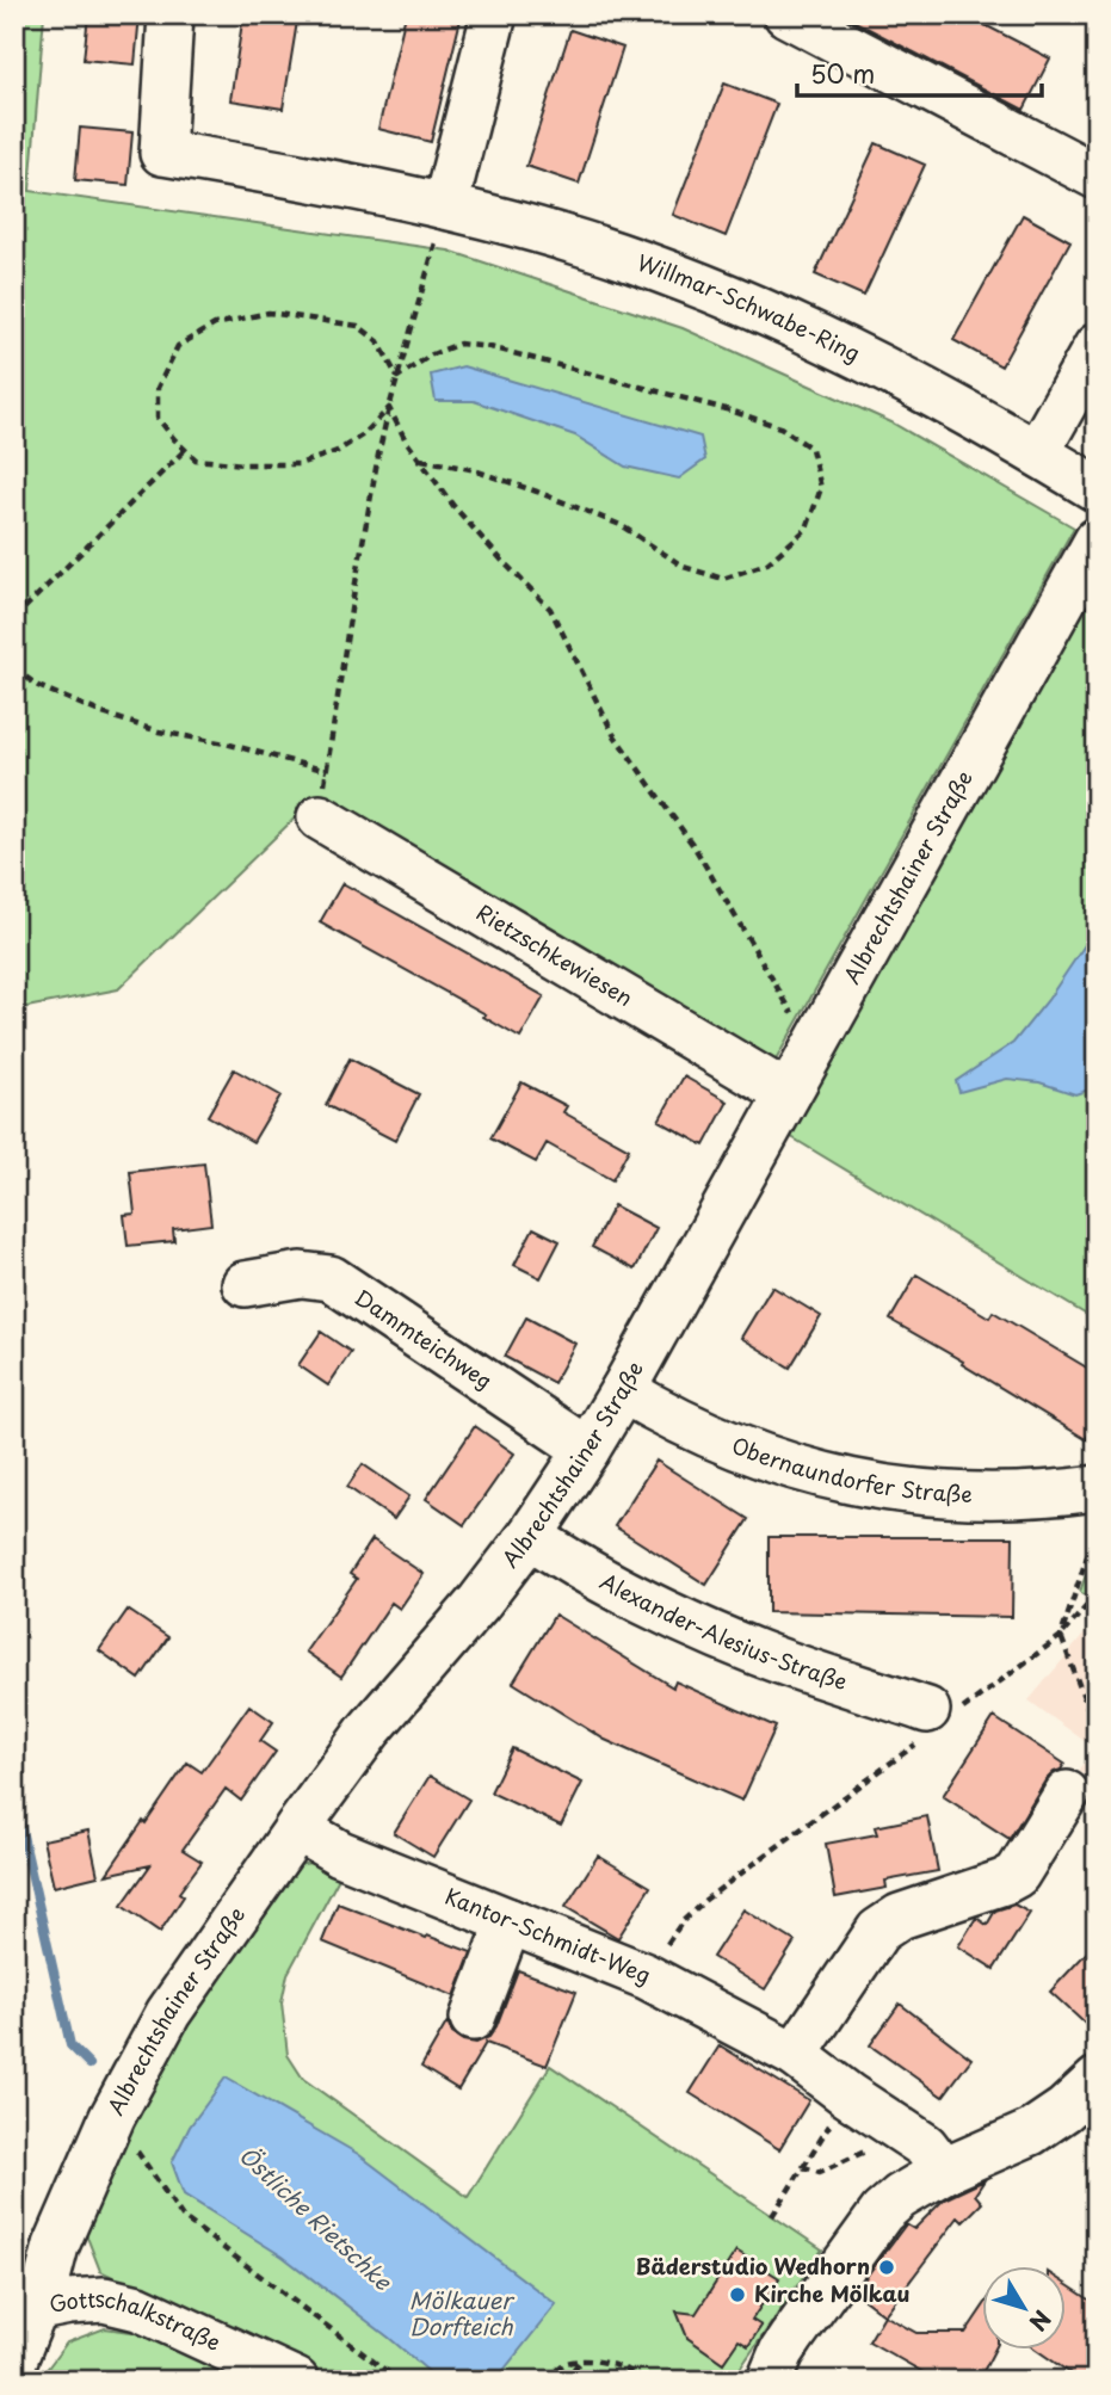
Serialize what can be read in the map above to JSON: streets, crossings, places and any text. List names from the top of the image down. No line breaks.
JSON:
{"streets":{"street":["Willmar-Schwabe-Ring","Albrechtshainer Straße","Rietzschkewiesen","Dammteichweg","Obernaundorfer Straße","Alexander-Alesius-Straße","Kantor-Schmidt-Weg","Gottschalkstraße"]},"crossings":[["Albrechtshainer Straße","Rietzschkewiesen"],["Albrechtshainer Straße","Dammteichweg"],["Albrechtshainer Straße","Obernaundorfer Straße"],["Albrechtshainer Straße","Alexander-Alesius-Straße"],["Albrechtshainer Straße","Kantor-Schmidt-Weg"],["Albrechtshainer Straße","Gottschalkstraße"]],"water":["Östliche Rietschke","Mölkauer Dorfteich"],"places":["Bäderstudio Wedhorn","Kirche Mölkau"],"scale_bar":"50 m","north":"bottom right"}
